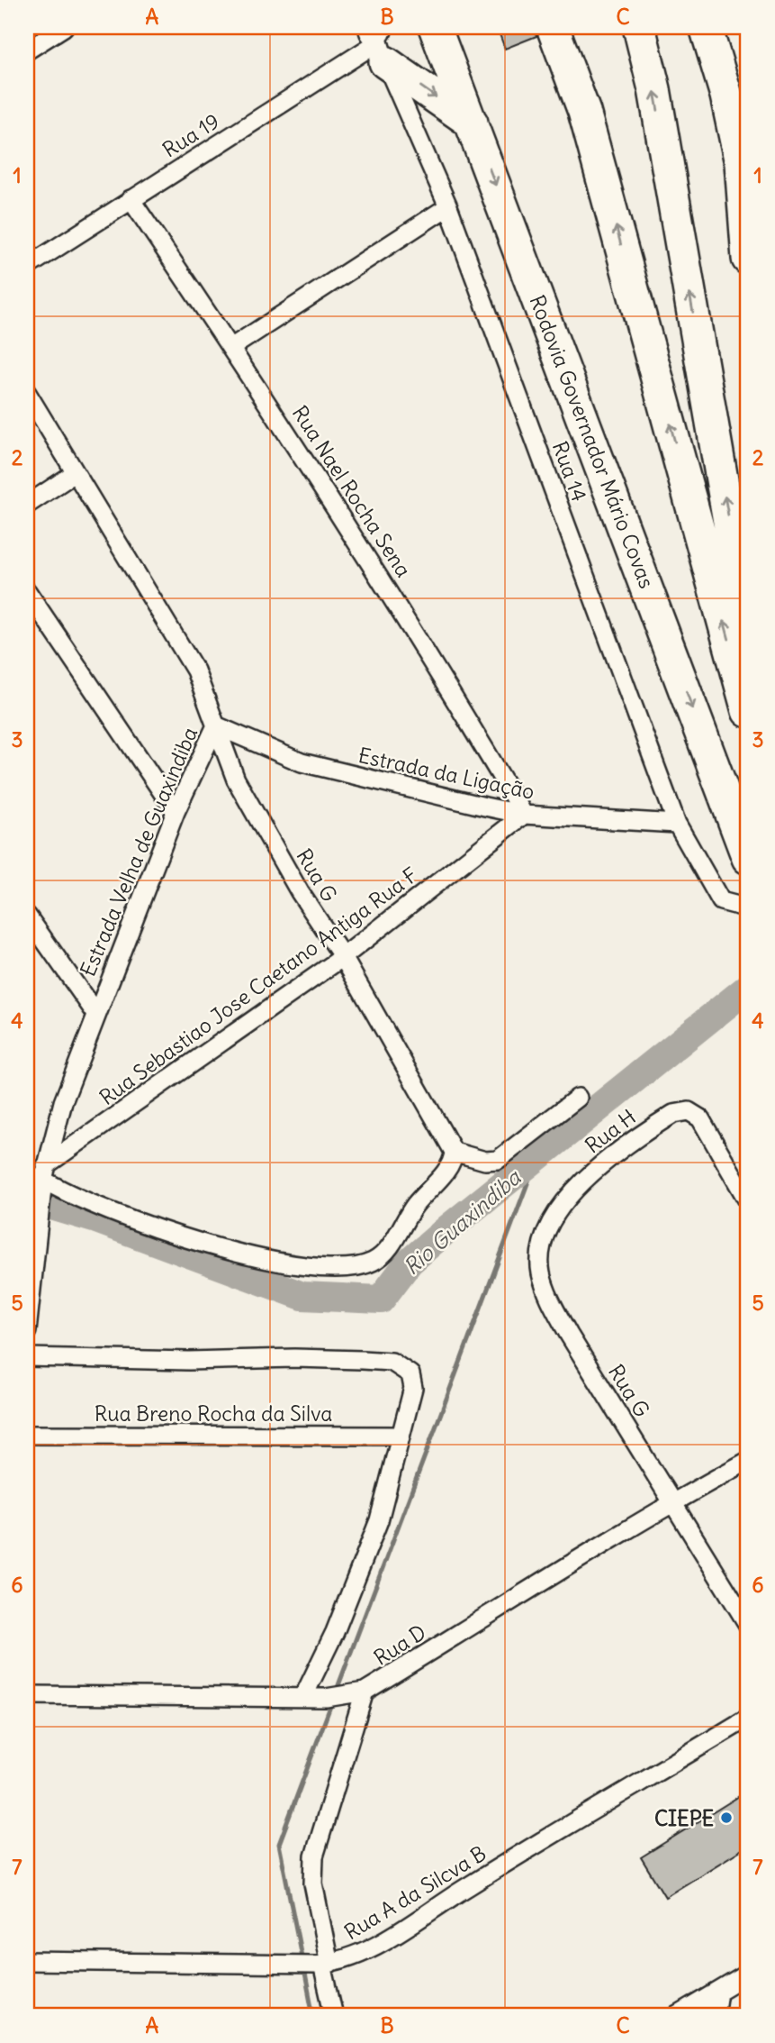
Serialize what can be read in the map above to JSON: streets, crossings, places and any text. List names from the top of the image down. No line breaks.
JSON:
{"streets":{"highway":["Rodovia Governador Mário Covas"],"street":["Rua 19","Rua 14","Rua Nael Rocha Sena","Estrada da Ligação","Estrada Velha de Guaxindiba","Rua G","Rua Sebastiao Jose Caetano Antiga Rua F","Rua H","Rua Breno Rocha da Silva","Rua D","Rua A da Silcva B"]},"crossings":[["Rua 19","Rua 14"],["Rua 19","Rua Nael Rocha Sena"],["Rua 14","Estrada da Ligação"],["Rua Nael Rocha Sena","Estrada da Ligação"],["Rua Nael Rocha Sena","Rua Sebastiao Jose Caetano Antiga Rua F"],["Estrada da Ligação","Estrada Velha de Guaxindiba"],["Estrada da Ligação","Rua G"],["Estrada da Ligação","Rua Sebastiao Jose Caetano Antiga Rua F"],["Estrada Velha de Guaxindiba","Rua G"],["Estrada Velha de Guaxindiba","Rua Sebastiao Jose Caetano Antiga Rua F"],["Rua G","Rua Sebastiao Jose Caetano Antiga Rua F"],["Rua G","Rua H"],["Rua G","Rua D"]],"water":["Rio Guaxindiba"],"places":["CIEPE"],"grid":{"columns":["A","B","C"],"rows":["1","2","3","4","5","6","7"]}}
